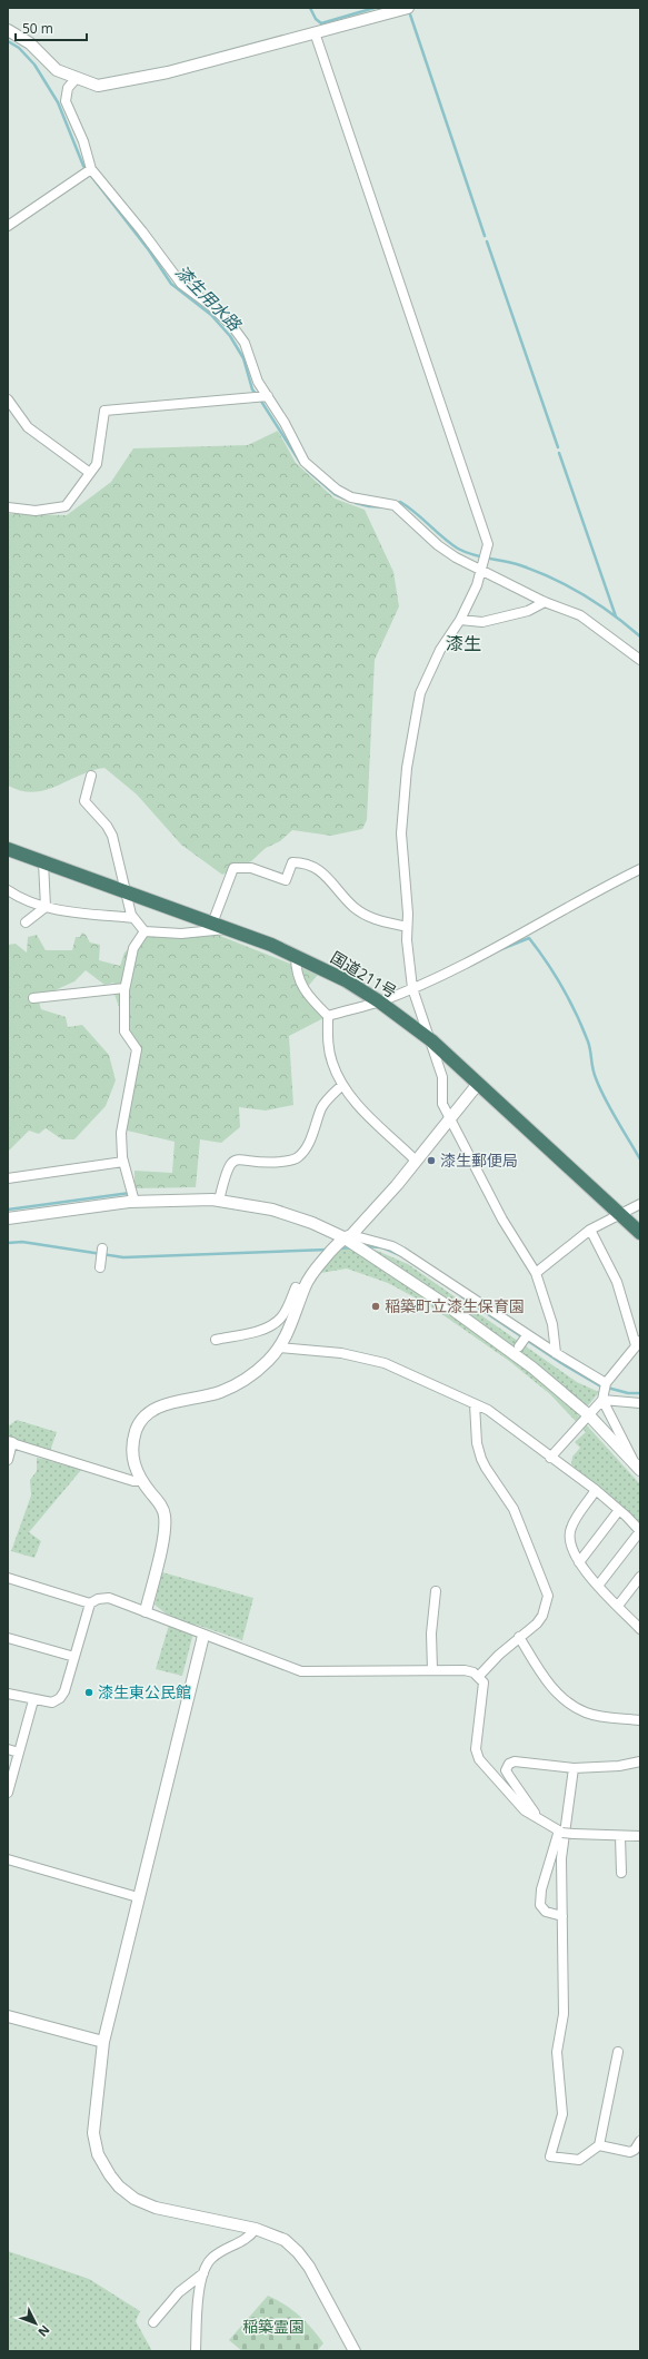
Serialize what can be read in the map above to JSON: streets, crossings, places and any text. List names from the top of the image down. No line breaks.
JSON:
{"streets":{"highway":["国道211号"]},"districts":["漆生"],"water":["漆生用水路"],"parks":["稲築霊園"],"places":["漆生郵便局","稲築町立漆生保育園","漆生東公民館"],"scale_bar":"50 m","north":"bottom right"}
